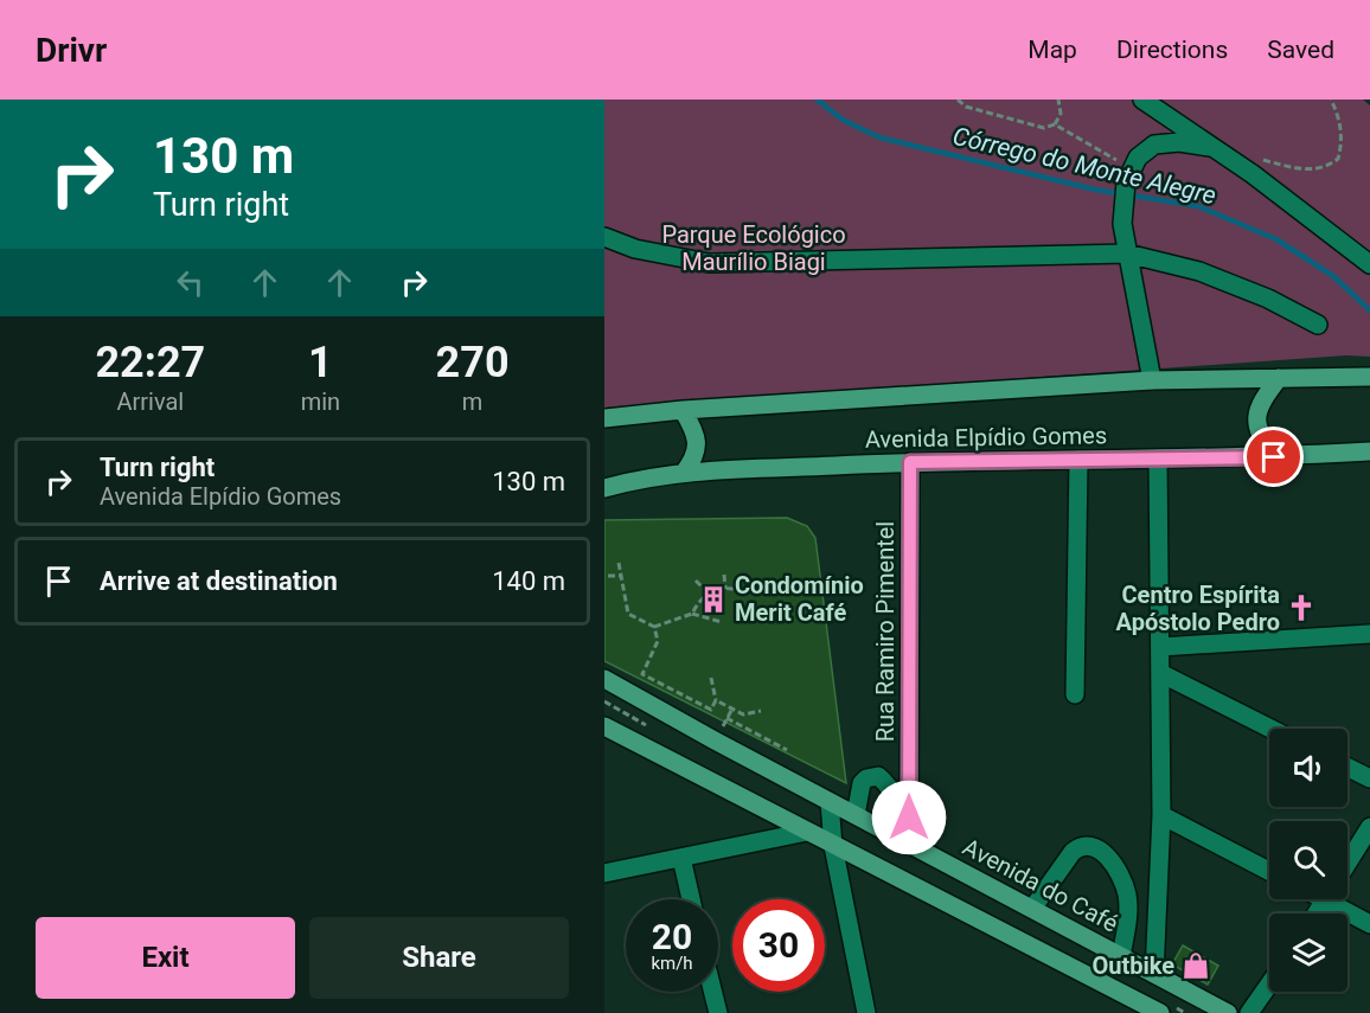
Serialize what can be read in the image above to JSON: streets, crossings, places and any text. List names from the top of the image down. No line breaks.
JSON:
{"streets":{"main road":["Avenida Elpídio Gomes","Avenida do Café"],"street":["Rua Ramiro Pimentel"]},"crossings":[["Avenida Elpídio Gomes","Rua Ramiro Pimentel"],["Rua Ramiro Pimentel","Avenida do Café"]],"water":["Córrego do Monte Alegre"],"parks":["Parque Ecológico Maurílio Biagi"],"places":{"building":["Condomínio Merit Café"],"church":["Centro Espírita Apóstolo Pedro"],"shop":["Outbike"]},"page":{"header":"Drivr","nav":["Map","Directions","Saved"],"turn":["130 m","Turn right"],"eta":["22:27","Arrival","1","min","270","m"],"list":[{"name":"Turn right","note":"Avenida Elpídio Gomes","value":"130 m"},{"name":"Arrive at destination","value":"140 m"}],"speed":"20 km/h","limit":"30","buttons":["Exit","Share"]}}
